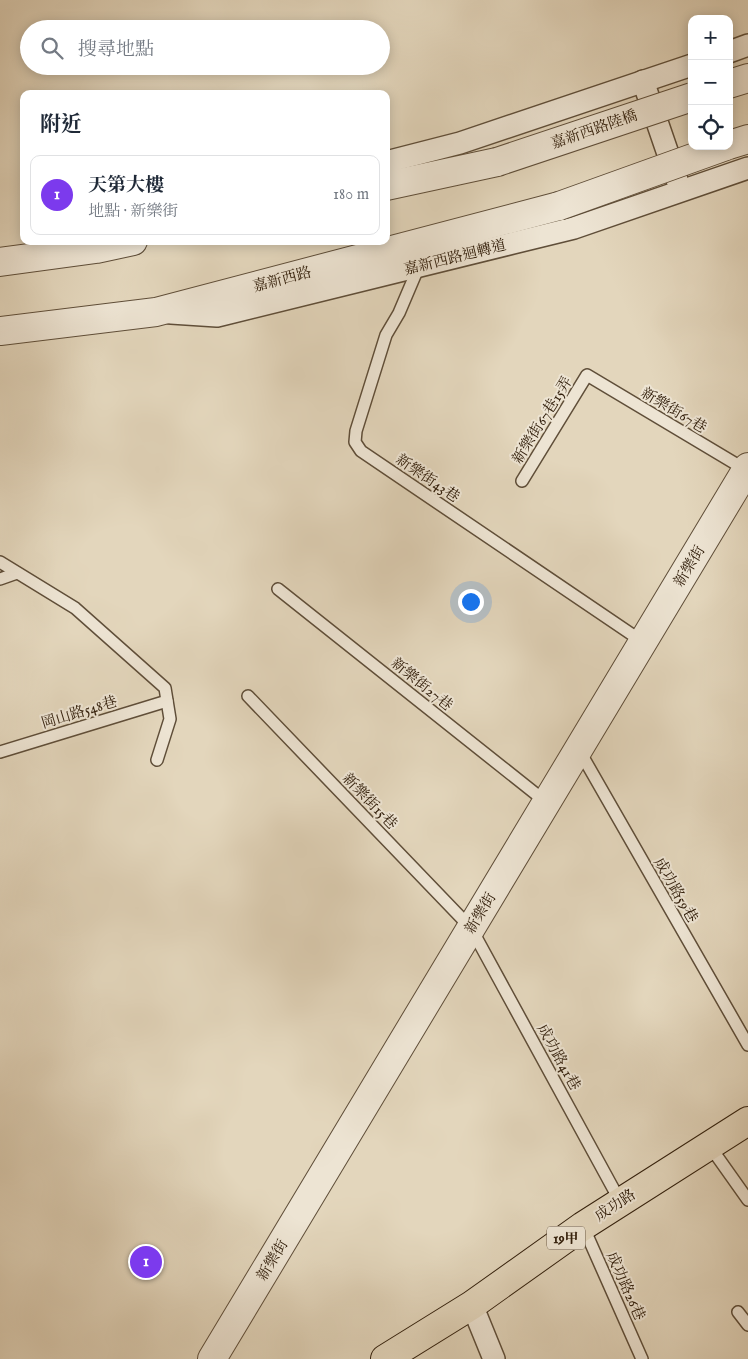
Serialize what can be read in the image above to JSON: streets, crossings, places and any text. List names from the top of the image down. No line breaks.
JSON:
{"streets":{"main road":["成功路","19甲"],"street":["嘉新西路陸橋","嘉新西路迴轉道","嘉新西路","新樂街"],"lane":["新樂街67巷","新樂街67巷15弄","新樂街43巷","新樂街27巷","岡山路548巷","新樂街15巷","成功路59巷","成功路41巷","成功路26巷"]},"crossings":[["嘉新西路迴轉道","嘉新西路"],["嘉新西路迴轉道","新樂街43巷"],["新樂街67巷","新樂街67巷15弄"],["新樂街67巷","新樂街"],["新樂街43巷","新樂街"],["新樂街","新樂街27巷"],["新樂街","新樂街15巷"],["新樂街","成功路59巷"],["新樂街","成功路41巷"],["新樂街15巷","成功路41巷"],["成功路41巷","成功路"],["成功路","成功路26巷"]],"page":{"map_buttons":["+","−"],"search":"搜尋地點","heading":"附近","list":[{"mark":"1","name":"天第大樓","note":"地點 · 新樂街","value":"180 m"}],"pins":"1"}}
